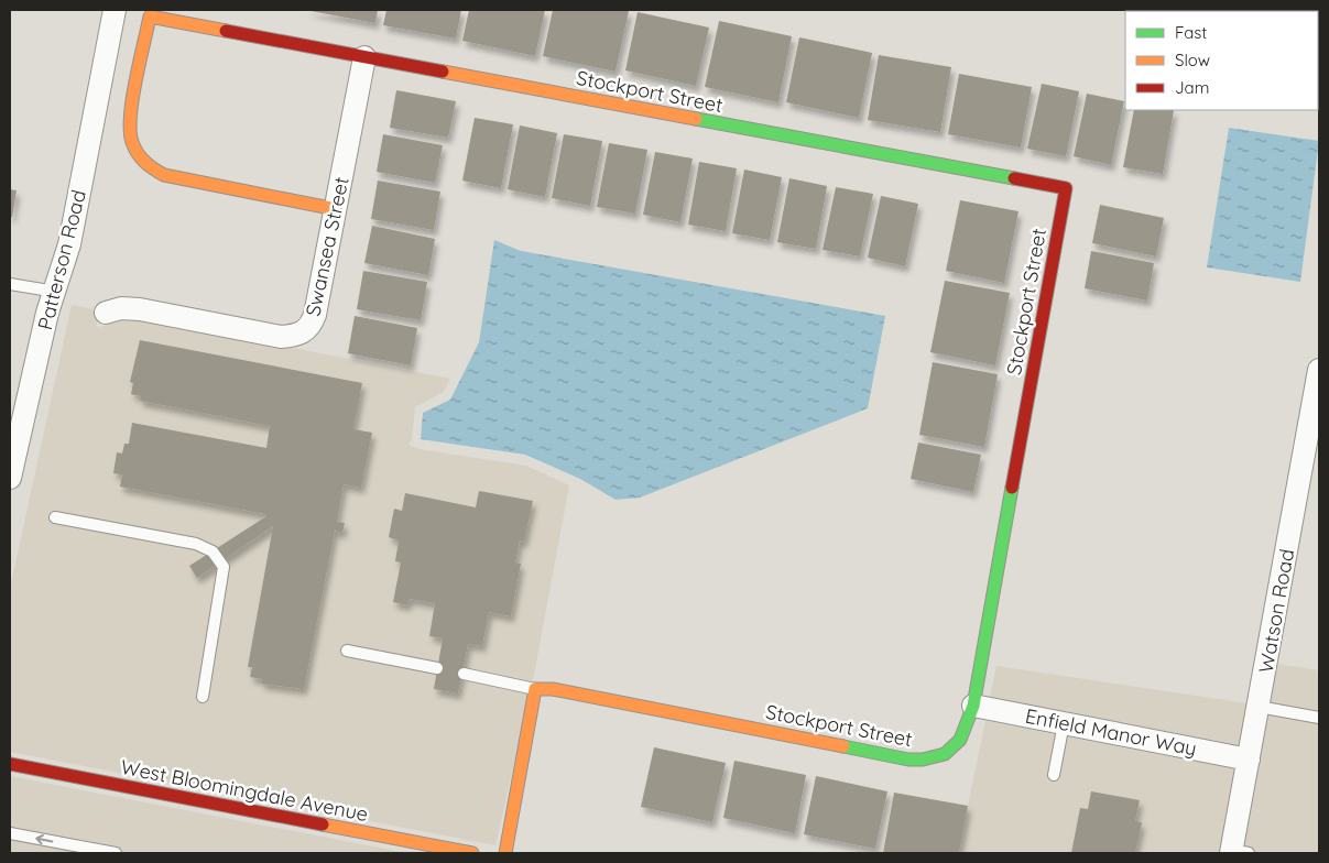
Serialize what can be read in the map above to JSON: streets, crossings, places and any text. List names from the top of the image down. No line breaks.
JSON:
{"streets":{"street":["Stockport Street","Swansea Street","Patterson Road","Watson Road","Enfield Manor Way","West Bloomingdale Avenue"]},"crossings":[["Stockport Street","Swansea Street"],["Stockport Street","Enfield Manor Way"],["Watson Road","Enfield Manor Way"]],"legend":["Fast","Slow","Jam"]}
